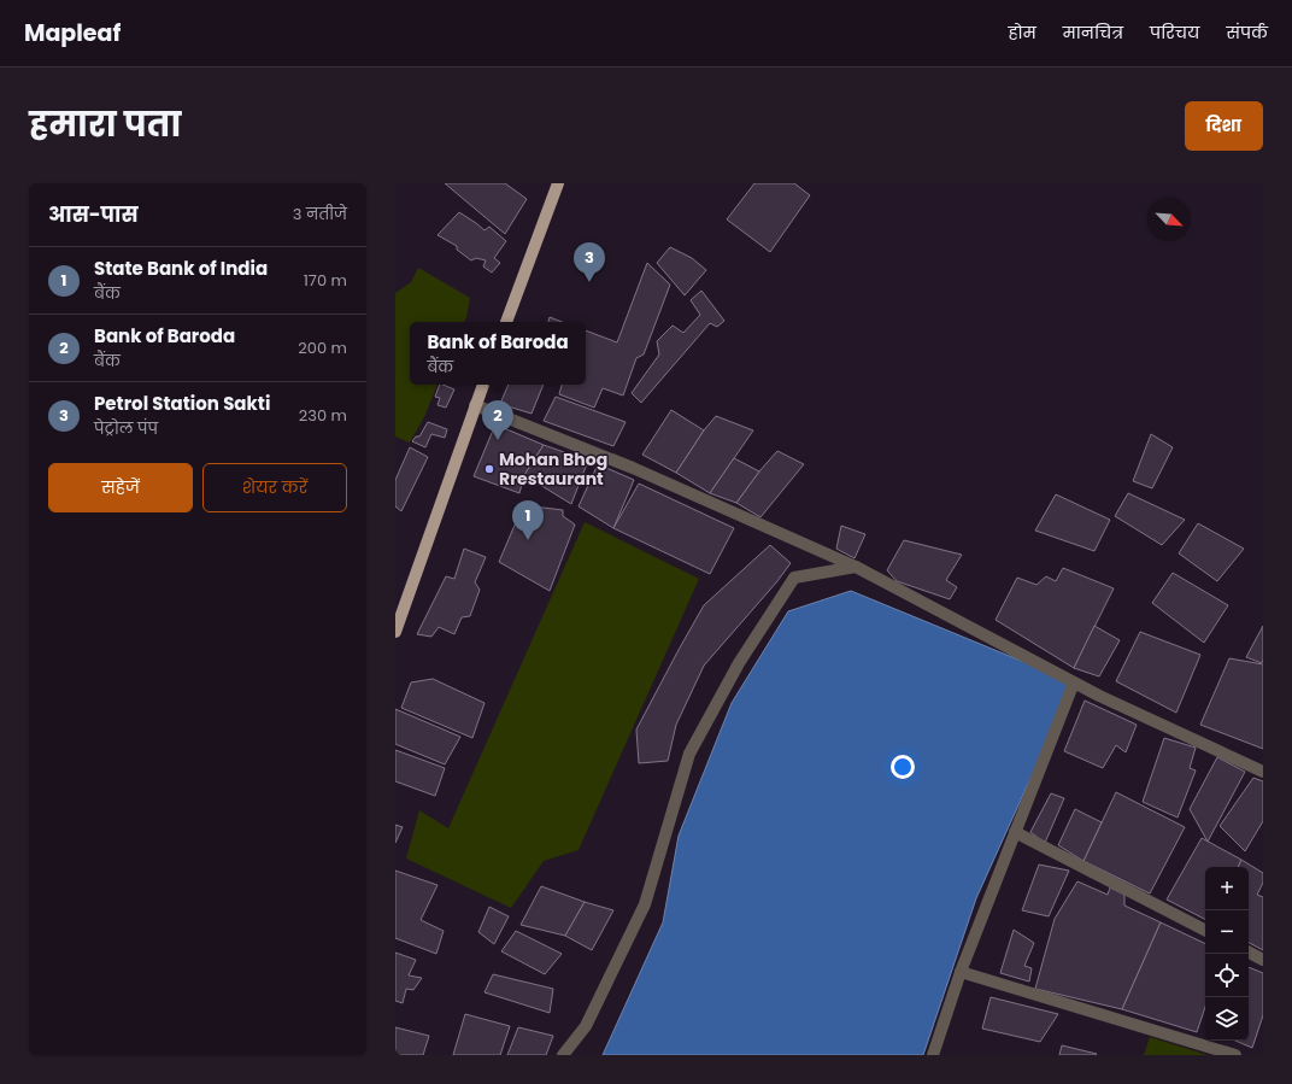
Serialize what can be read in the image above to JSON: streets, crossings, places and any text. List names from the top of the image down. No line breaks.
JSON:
{"places":["Mohan Bhog Rrestaurant"],"north":"bottom right","page":{"header":"Mapleaf","nav":["होम","मानचित्र","परिचय","संपर्क"],"title":"हमारा पता","buttons":["दिशा",["सहेजें","शेयर करें"]],"heading":["आस-पास","3 नतीजे"],"pins":["3","2","1"],"list":[{"mark":"1","name":"State Bank of India","note":"बैंक","value":"170 m"},{"mark":"2","name":"Bank of Baroda","note":"बैंक","value":"200 m"},{"mark":"3","name":"Petrol Station Sakti","note":"पेट्रोल पंप","value":"230 m"}],"popup":["Bank of Baroda","बैंक"],"map_buttons":["+","−"]}}
